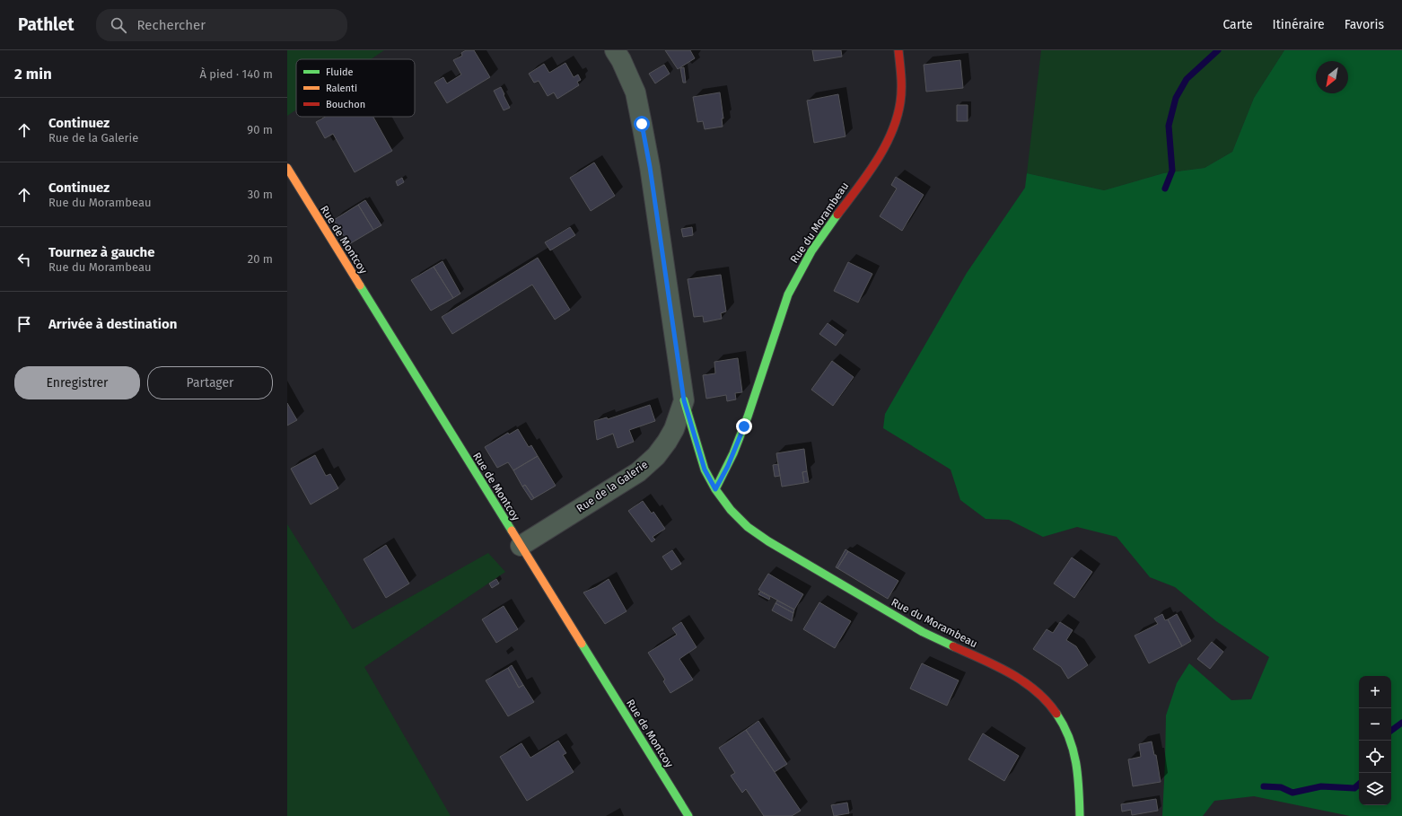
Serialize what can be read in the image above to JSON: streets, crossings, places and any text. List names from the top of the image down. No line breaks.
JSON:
{"streets":{"street":["Rue du Morambeau","Rue de Montcoy","Rue de la Galerie"]},"crossings":[["Rue du Morambeau","Rue de la Galerie"],["Rue de Montcoy","Rue de la Galerie"]],"legend":["Fluide","Ralenti","Bouchon"],"north":"bottom left","page":{"header":"Pathlet","search":"Rechercher","nav":["Carte","Itinéraire","Favoris"],"heading":["2 min","À pied · 140 m"],"list":[["Continuez","Rue de la Galerie","90 m"],["Continuez","Rue du Morambeau","30 m"],["Tournez à gauche","Rue du Morambeau","20 m"],"Arrivée à destination"],"buttons":["Enregistrer","Partager"],"map_buttons":["+","−"]}}
